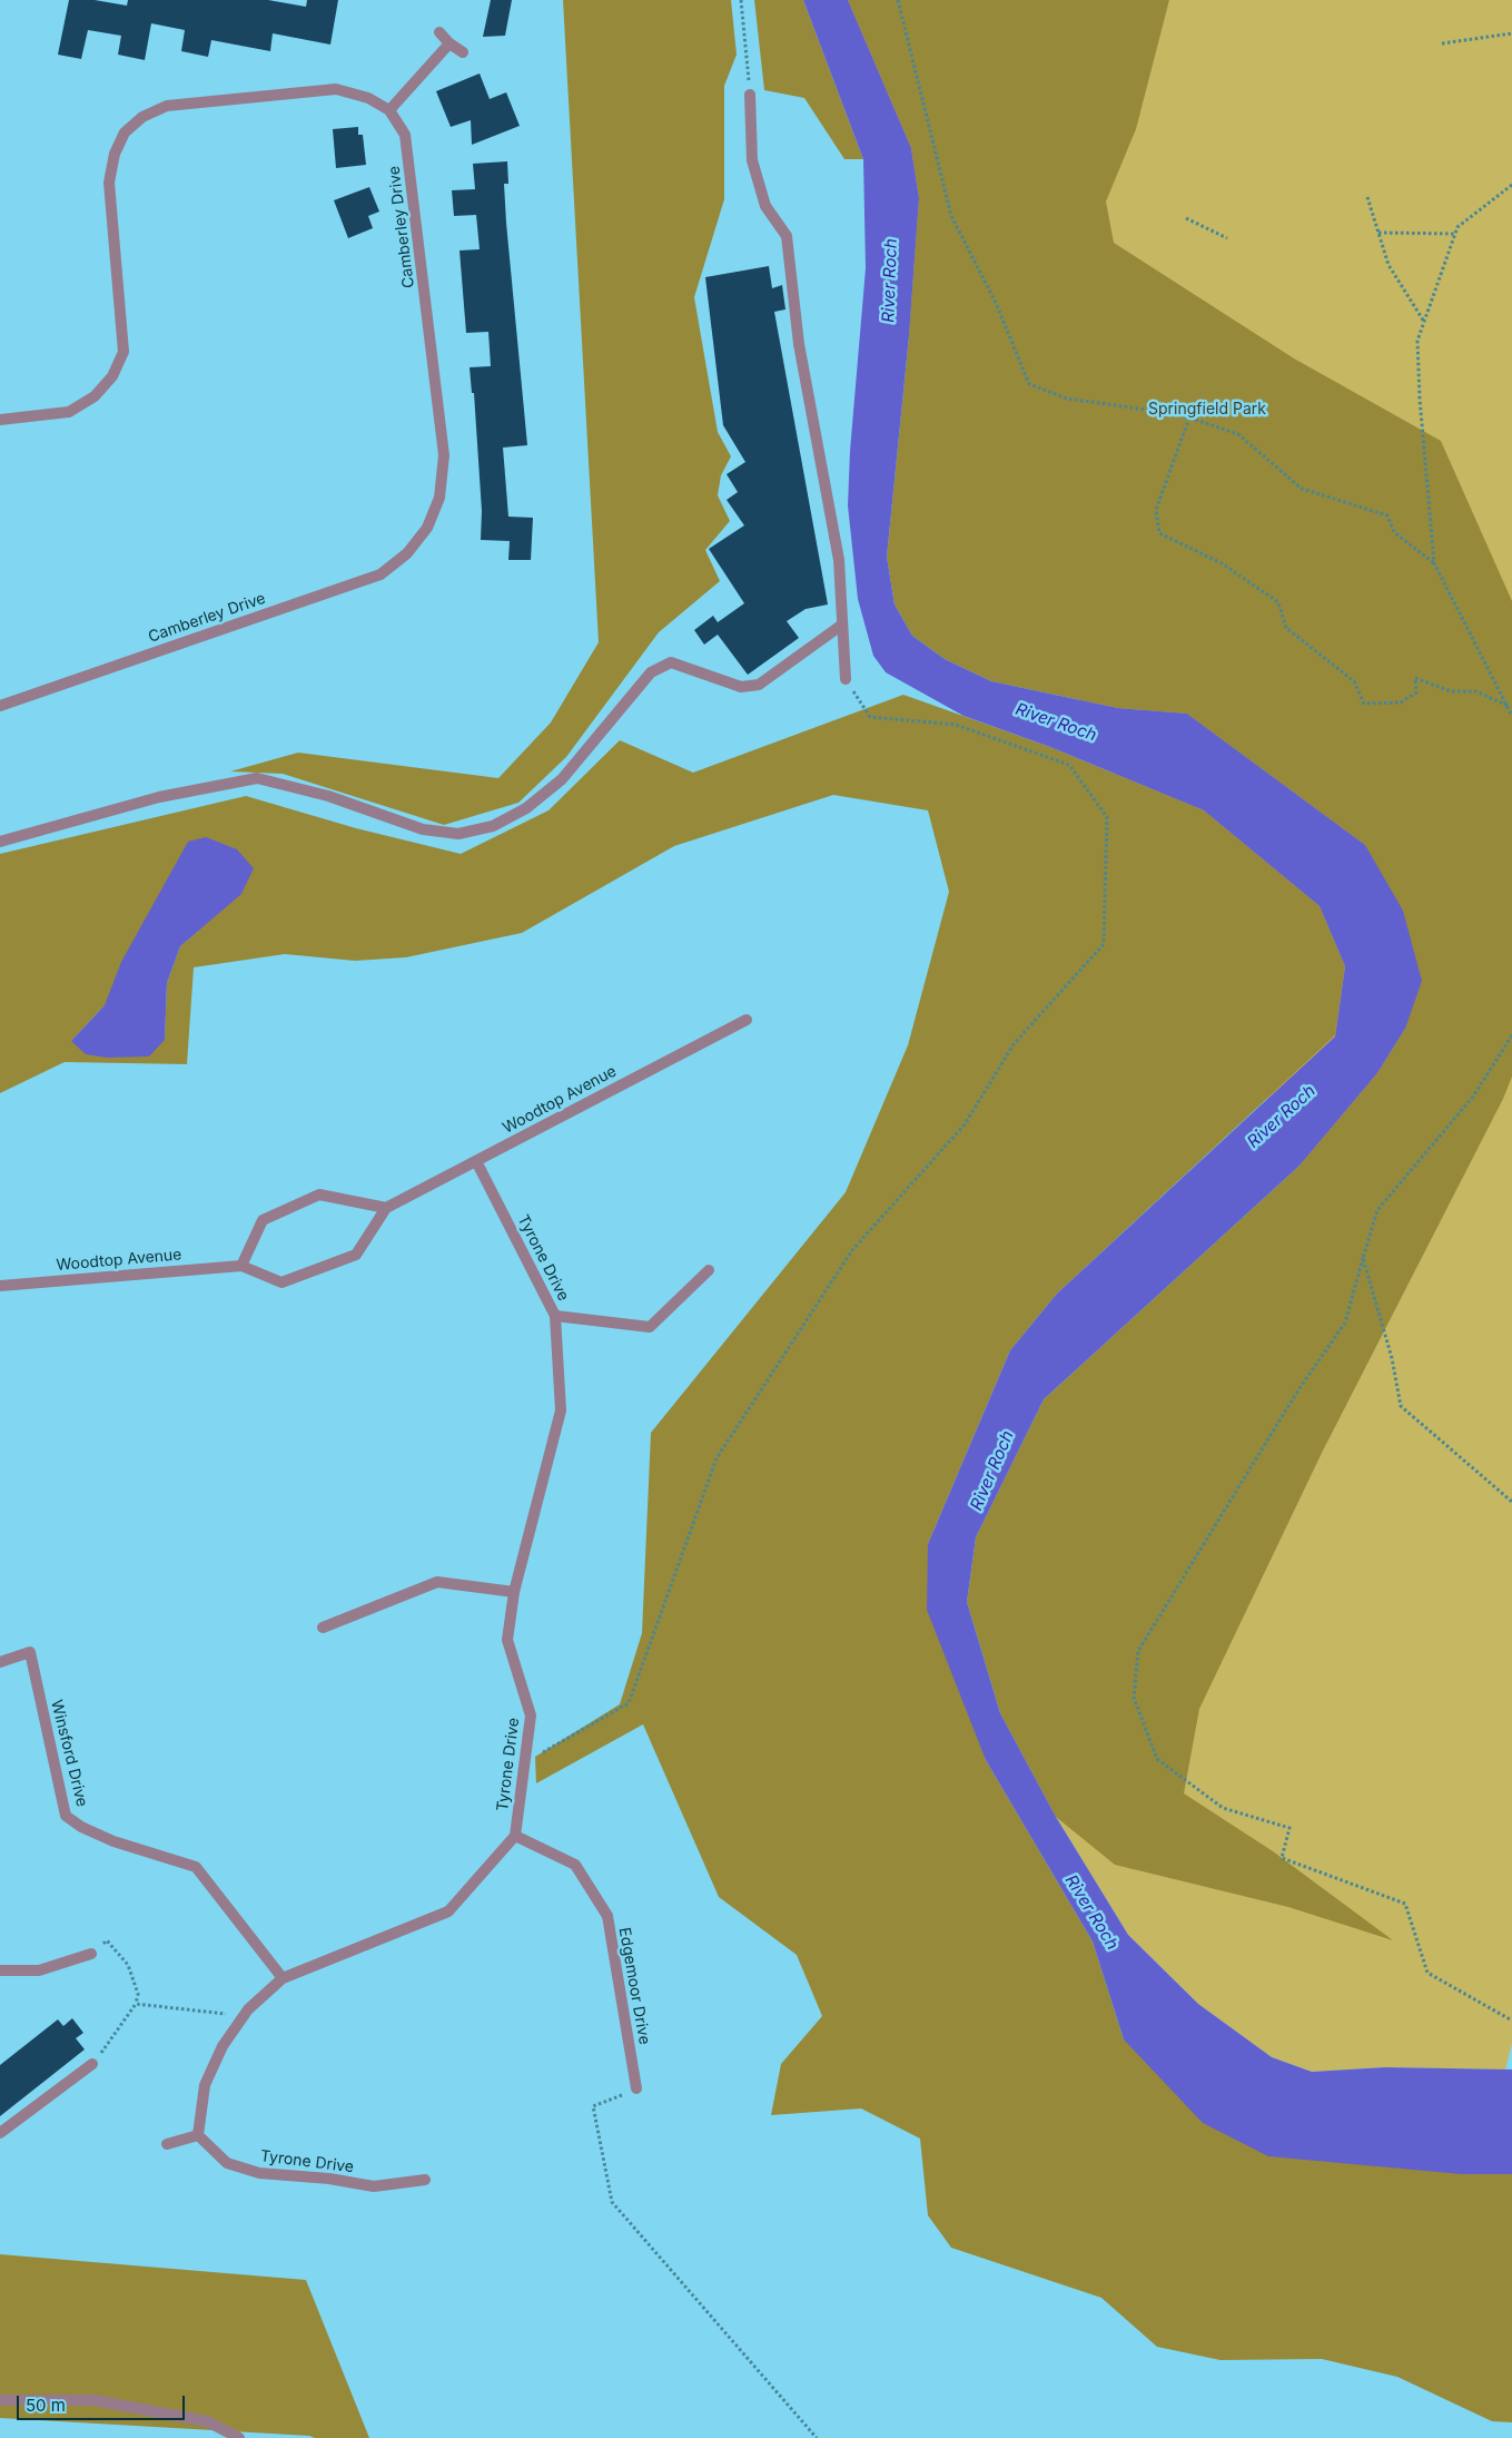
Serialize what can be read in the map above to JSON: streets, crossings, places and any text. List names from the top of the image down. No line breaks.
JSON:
{"streets":{"street":["Camberley Drive","Woodtop Avenue","Tyrone Drive","Winsford Drive","Edgemoor Drive"]},"crossings":[["Woodtop Avenue","Tyrone Drive"],["Tyrone Drive","Edgemoor Drive"]],"water":["River Roch"],"parks":["Springfield Park"],"scale_bar":"50 m"}
